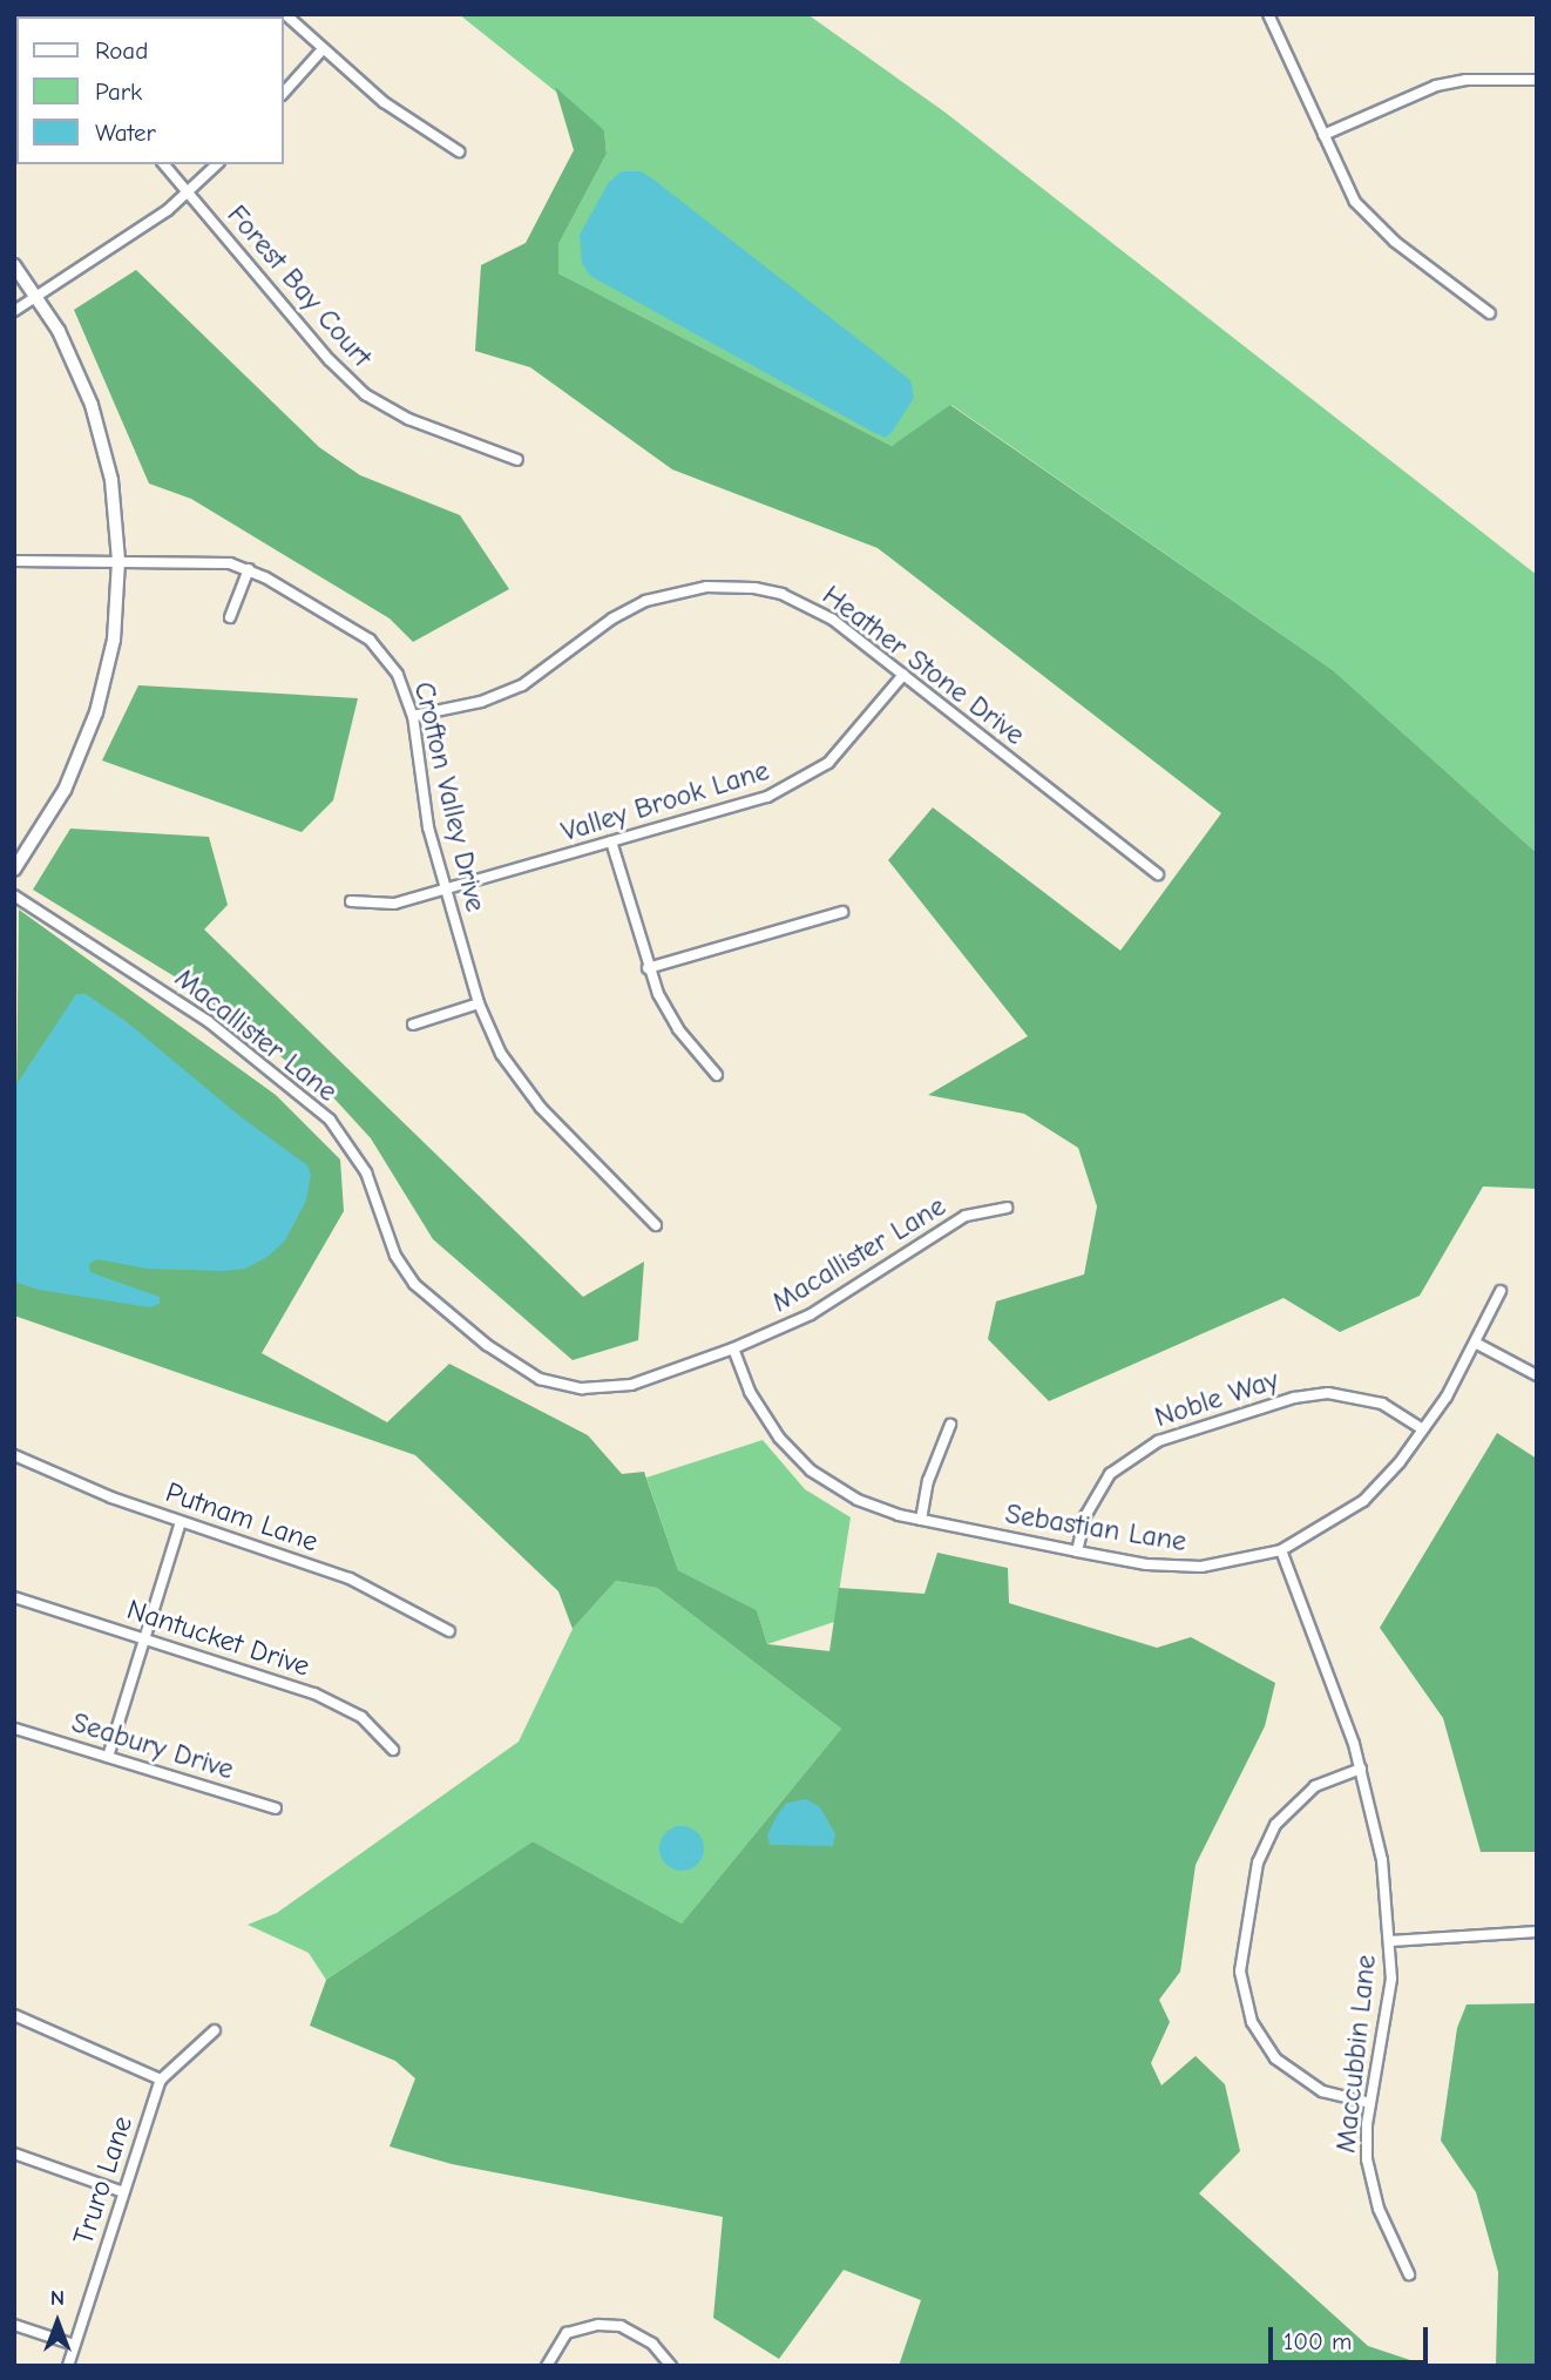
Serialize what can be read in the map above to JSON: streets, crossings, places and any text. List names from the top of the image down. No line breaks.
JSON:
{"streets":{"street":["Forest Bay Court","Heather Stone Drive","Crofton Valley Drive","Valley Brook Lane","Macallister Lane","Noble Way","Putnam Lane","Sebastian Lane","Nantucket Drive","Seabury Drive","Maccubbin Lane","Truro Lane"]},"crossings":[["Heather Stone Drive","Crofton Valley Drive"],["Heather Stone Drive","Valley Brook Lane"],["Crofton Valley Drive","Valley Brook Lane"],["Macallister Lane","Sebastian Lane"],["Noble Way","Sebastian Lane"],["Sebastian Lane","Maccubbin Lane"]],"legend":["Road","Park","Water"],"scale_bar":"100 m","north":"top"}
